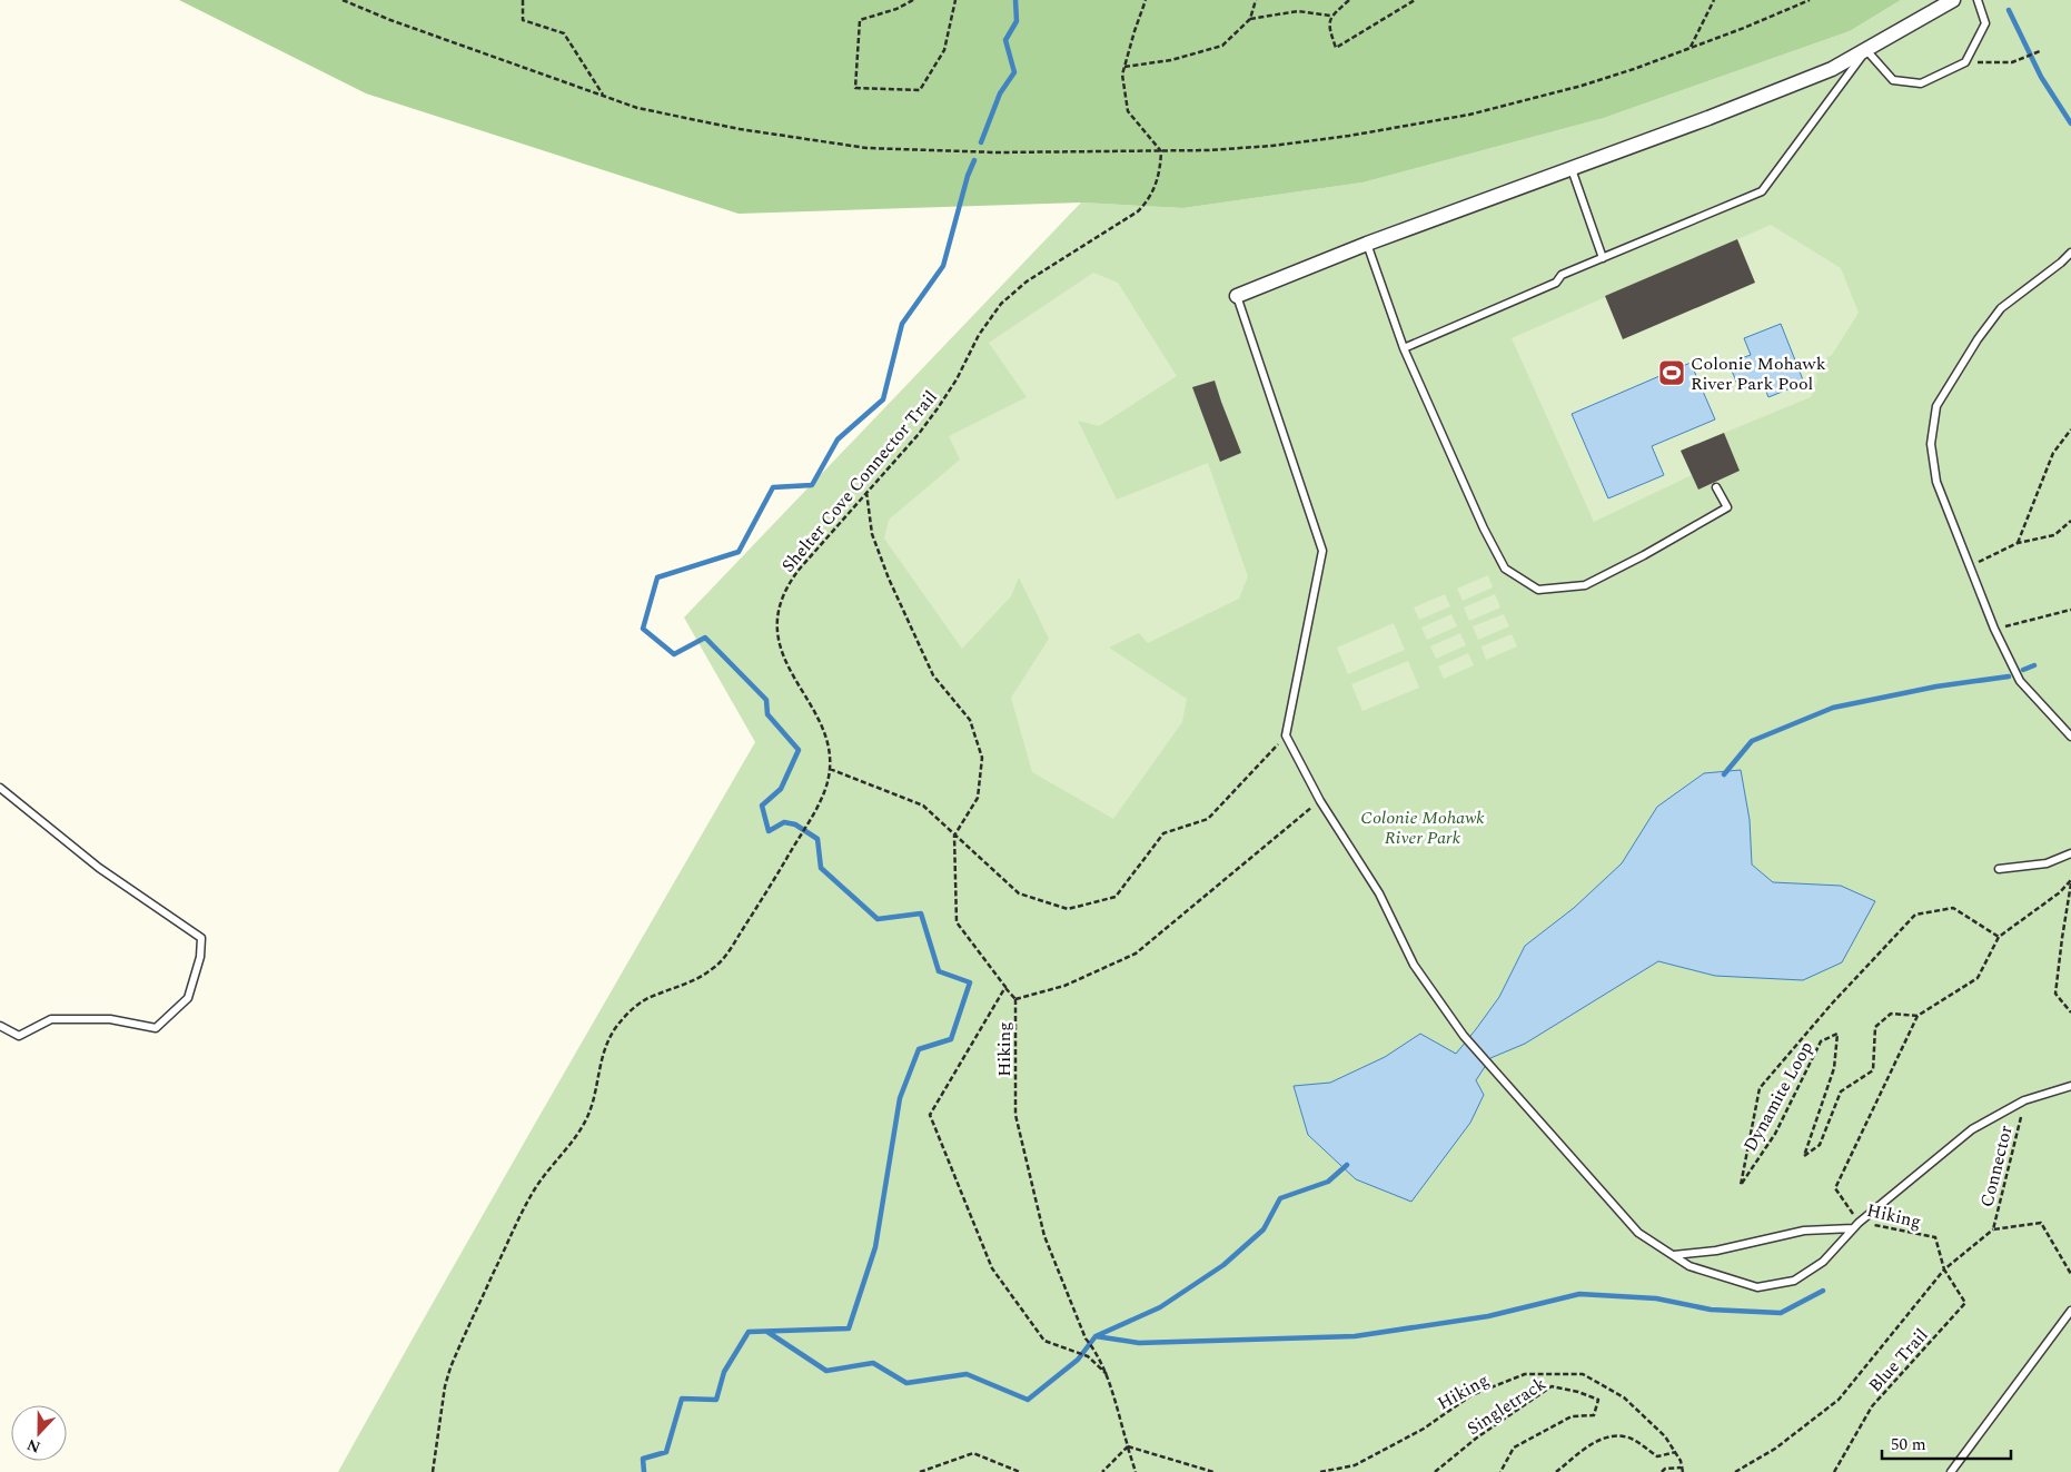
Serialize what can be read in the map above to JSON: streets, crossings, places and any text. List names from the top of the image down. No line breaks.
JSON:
{"streets":{"path":["Shelter Cove Connector Trail","Hiking","Dynamite Loop","Connector","Blue Trail","Singletrack"]},"crossings":[["Hiking","Dynamite Loop"],["Hiking","Blue Trail"]],"parks":["Colonie Mohawk River Park"],"places":{"sports":["Colonie Mohawk River Park Pool"]},"scale_bar":"50 m","north":"bottom"}
